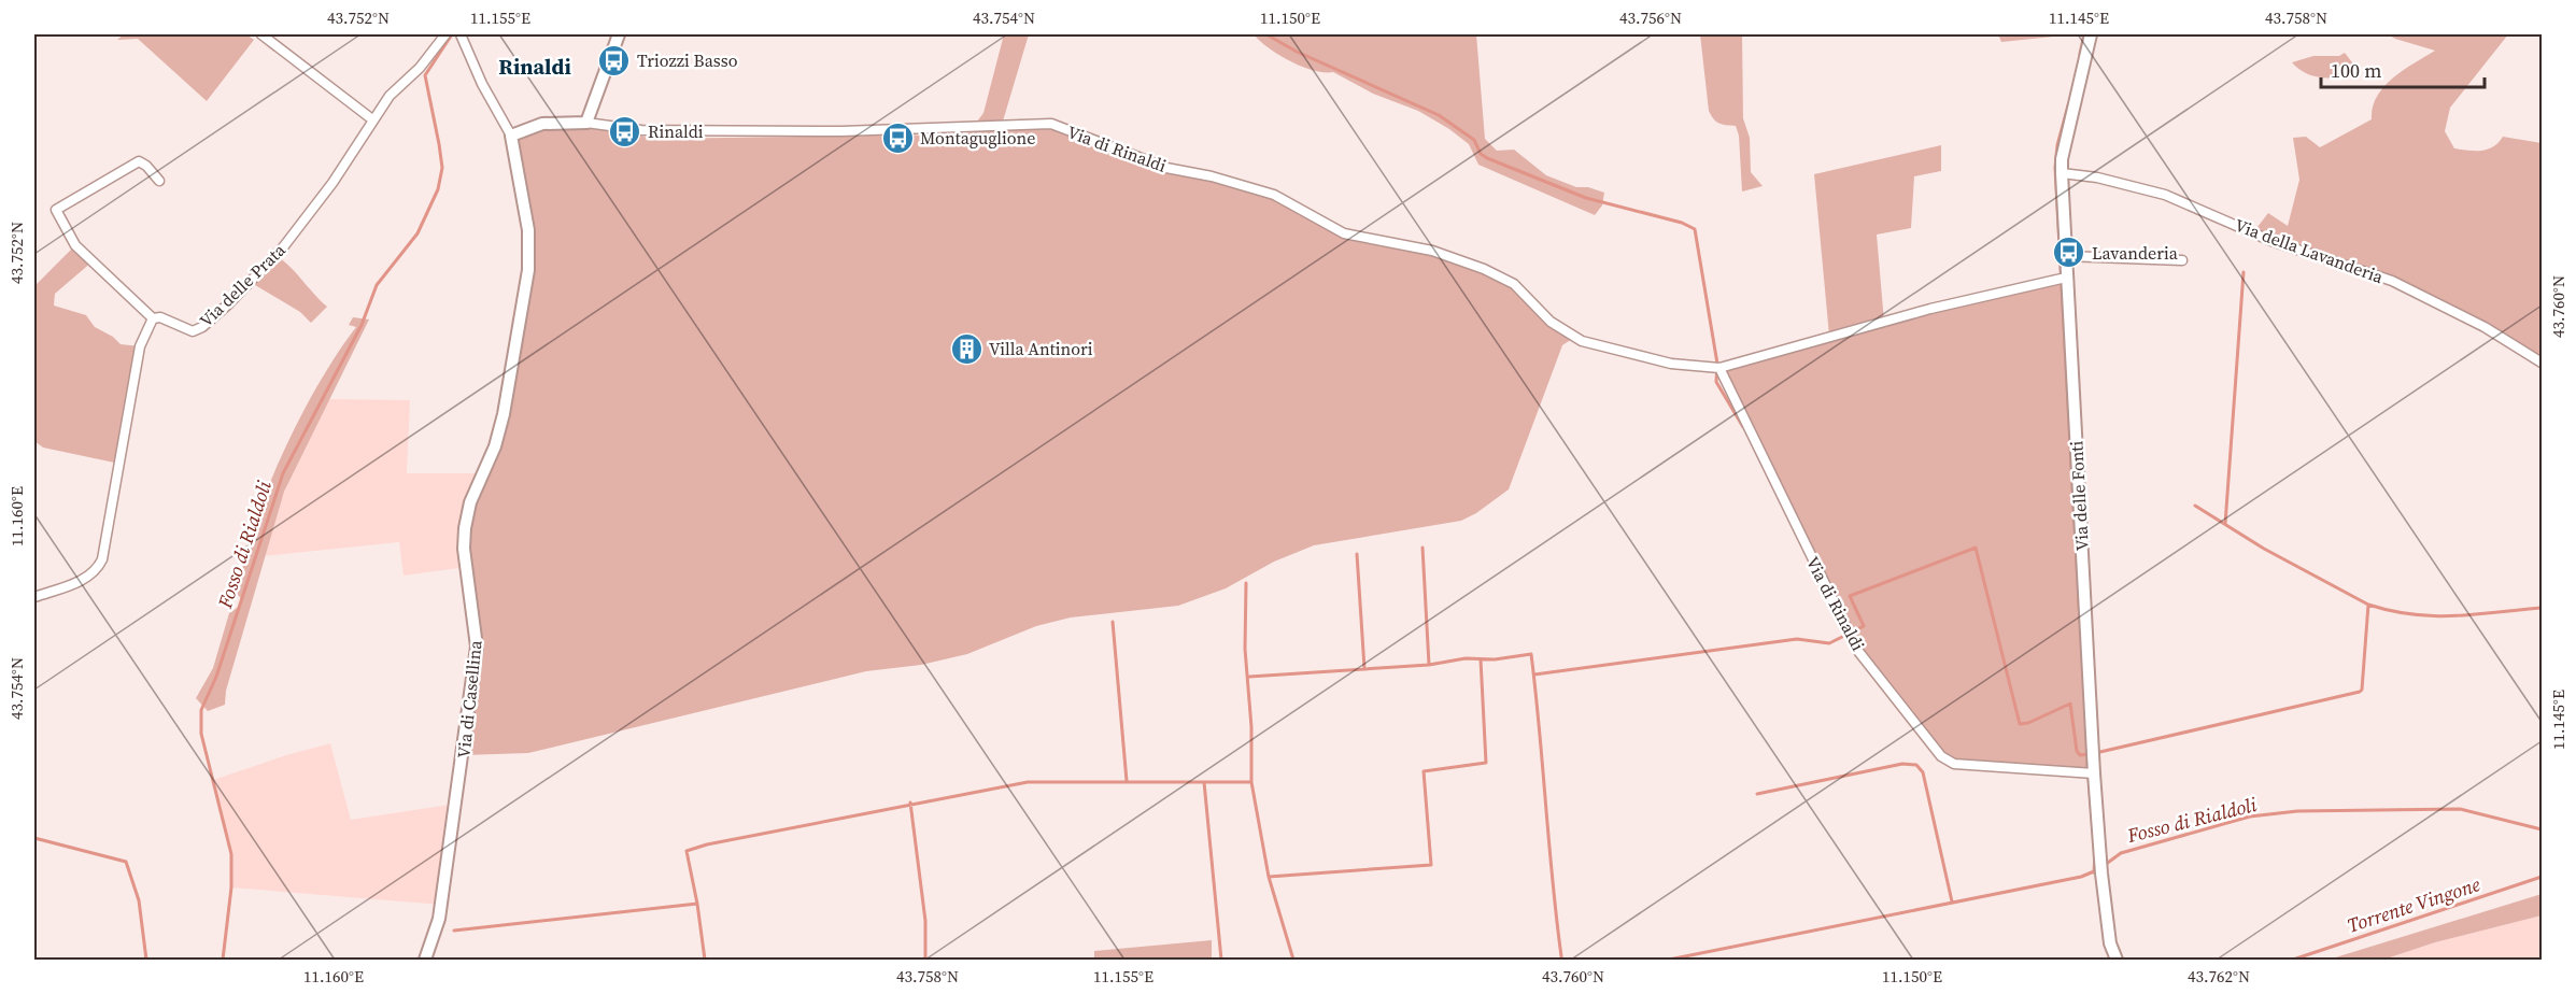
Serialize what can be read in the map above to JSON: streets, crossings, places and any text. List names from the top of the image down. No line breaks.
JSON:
{"streets":{"street":["Via di Rinaldi","Via della Lavanderia","Via delle Prata","Via delle Fonti","Via di Casellina"]},"crossings":[["Via di Rinaldi","Via delle Fonti"],["Via di Rinaldi","Via di Casellina"],["Via della Lavanderia","Via delle Fonti"]],"districts":["Rinaldi"],"water":["Fosso di Rialdoli","Torrente Vingone"],"places":{"bus stop":["Triozzi Basso","Rinaldi","Montaguglione","Lavanderia"],"building":["Villa Antinori"]},"scale_bar":"100 m","coordinates":["43.752°N","11.155°E","43.754°N","11.150°E","43.756°N","11.145°E","43.758°N","43.760°N","11.160°E","43.762°N"]}
